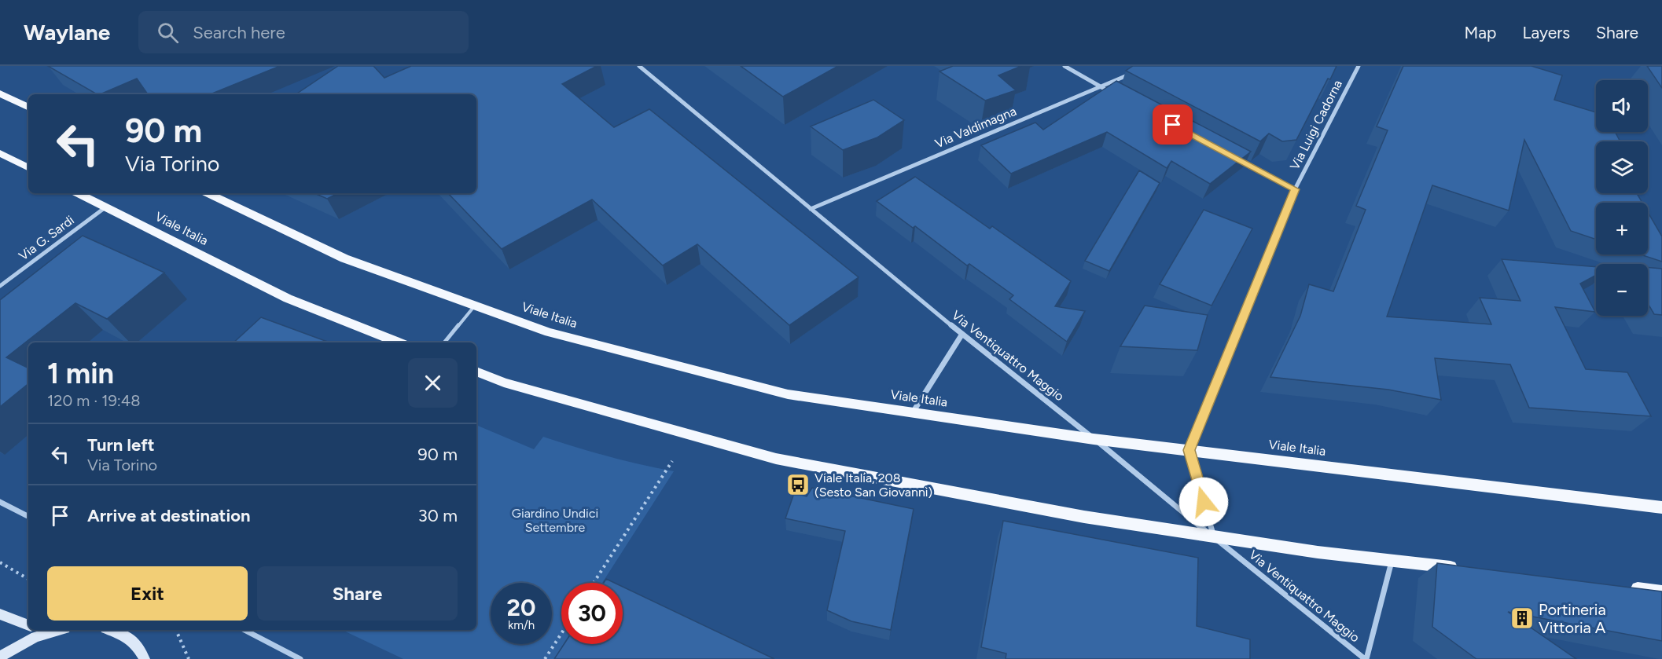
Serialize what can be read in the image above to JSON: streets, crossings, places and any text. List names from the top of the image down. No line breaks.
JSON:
{"streets":{"main road":["Viale Italia"],"street":["Via Luigi Cadorna","Via Valdimagna","Via G. Sardi","Via Ventiquattro Maggio"]},"crossings":[["Via Luigi Cadorna","Viale Italia"],["Via Valdimagna","Via Ventiquattro Maggio"],["Viale Italia","Via G. Sardi"],["Viale Italia","Via Ventiquattro Maggio"]],"parks":["Giardino Undici Settembre"],"places":{"bus stop":["Viale Italia, 208 (Sesto San Giovanni)"],"building":["Portineria Vittoria A"]},"page":{"header":"Waylane","search":"Search here","nav":["Map","Layers","Share"],"map_buttons":["+","−"],"turn":["90 m","Via Torino"],"heading":["1 min","120 m · 19:48"],"list":[{"name":"Turn left","note":"Via Torino","value":"90 m"},{"name":"Arrive at destination","value":"30 m"}],"buttons":["Exit","Share"],"speed":"20 km/h","limit":"30"}}
